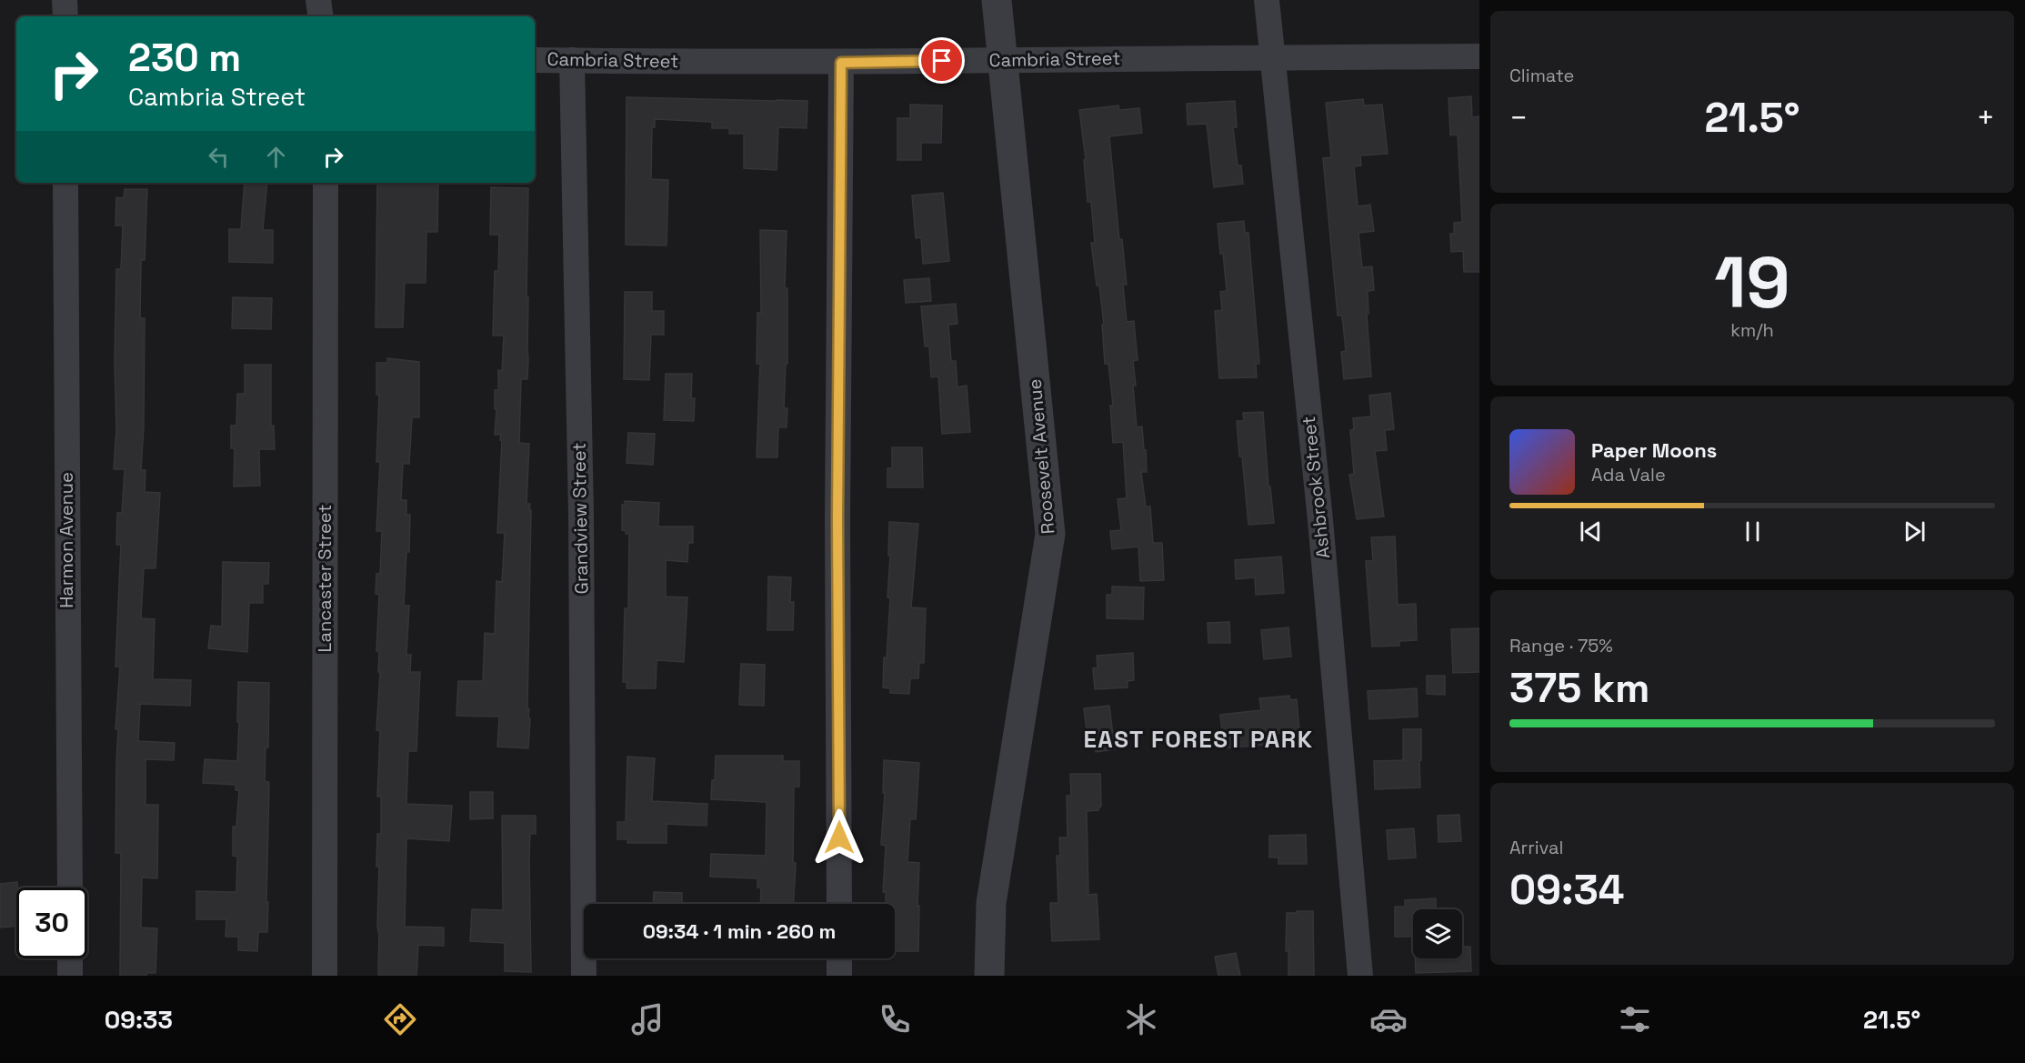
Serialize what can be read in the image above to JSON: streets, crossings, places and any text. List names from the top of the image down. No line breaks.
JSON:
{"streets":{"street":["Cambria Street","Roosevelt Avenue","Ashbrook Street","Grandview Street","Harmon Avenue","Lancaster Street"]},"crossings":[["Cambria Street","Roosevelt Avenue"],["Cambria Street","Ashbrook Street"],["Cambria Street","Grandview Street"]],"districts":["EAST FOREST PARK"],"page":{"tile":["Climate",["19","km/h"],["Range · 75%","375 km"],["Arrival","09:34"]],"turn":["230 m","Cambria Street"],"heat":["−","21.5°","+"],"song":["Paper Moons","Ada Vale"],"limit":"30","trip":"09:34 · 1 min · 260 m","tabs":["09:33","21.5°"]}}
